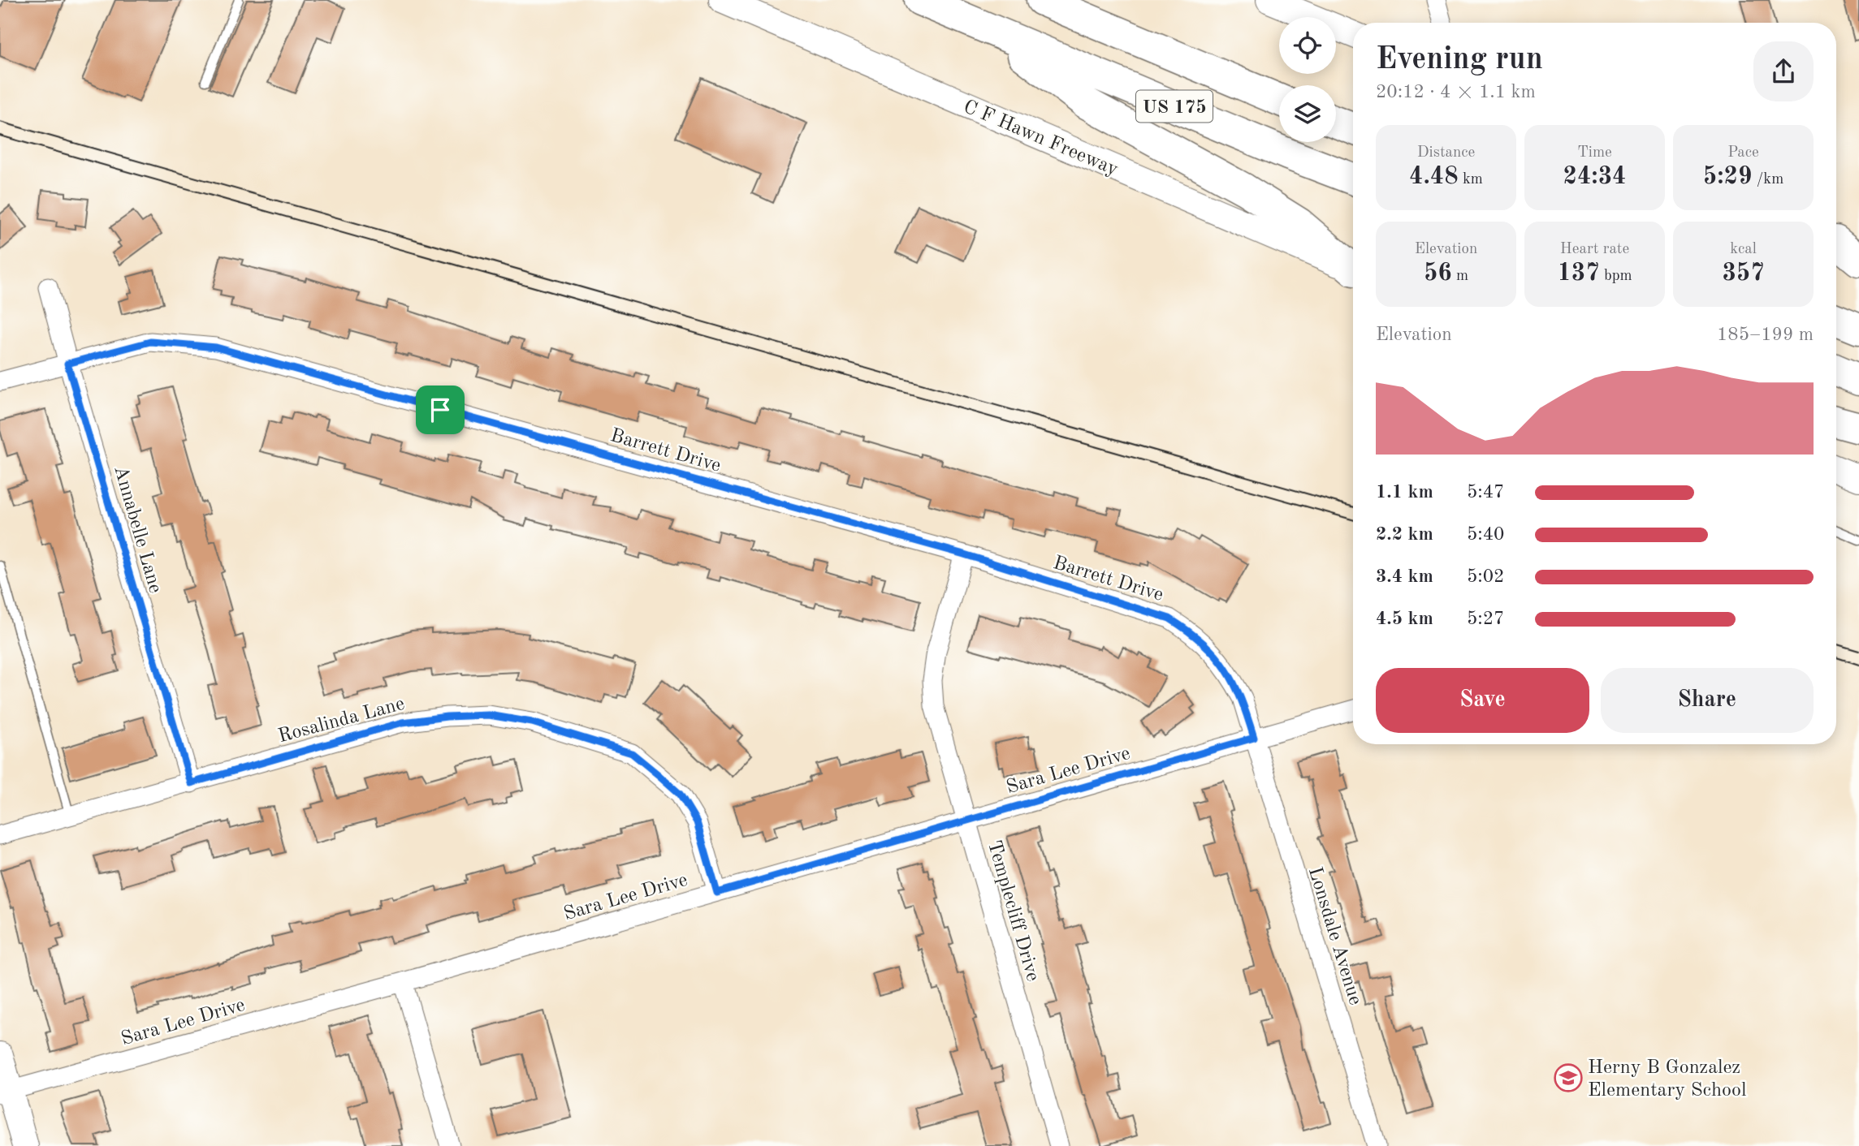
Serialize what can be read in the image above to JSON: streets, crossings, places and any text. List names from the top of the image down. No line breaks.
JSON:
{"streets":{"highway":["US 175"],"main road":["C F Hawn Freeway"],"street":["Barrett Drive","Annabelle Lane","Rosalinda Lane","Sara Lee Drive","Templecliff Drive","Lonsdale Avenue"]},"crossings":[["Barrett Drive","Annabelle Lane"],["Barrett Drive","Sara Lee Drive"],["Barrett Drive","Templecliff Drive"],["Barrett Drive","Lonsdale Avenue"],["Annabelle Lane","Rosalinda Lane"],["Rosalinda Lane","Sara Lee Drive"],["Sara Lee Drive","Templecliff Drive"],["Sara Lee Drive","Lonsdale Avenue"]],"places":{"school or university":["Herny B Gonzalez Elementary School"]},"page":{"heading":["Evening run","20:12 · 4 × 1.1 km"],"stats":[["Distance","4.48 km"],["Time","24:34"],["Pace","5:29 /km"],["Elevation","56 m"],["Heart rate","137 bpm"],["kcal","357"]],"chart":["Elevation","185–199 m"],"list":[{"name":"1.1 km","note":"5:47"},{"name":"2.2 km","note":"5:40"},{"name":"3.4 km","note":"5:02"},{"name":"4.5 km","note":"5:27"}],"buttons":["Save","Share"]}}
